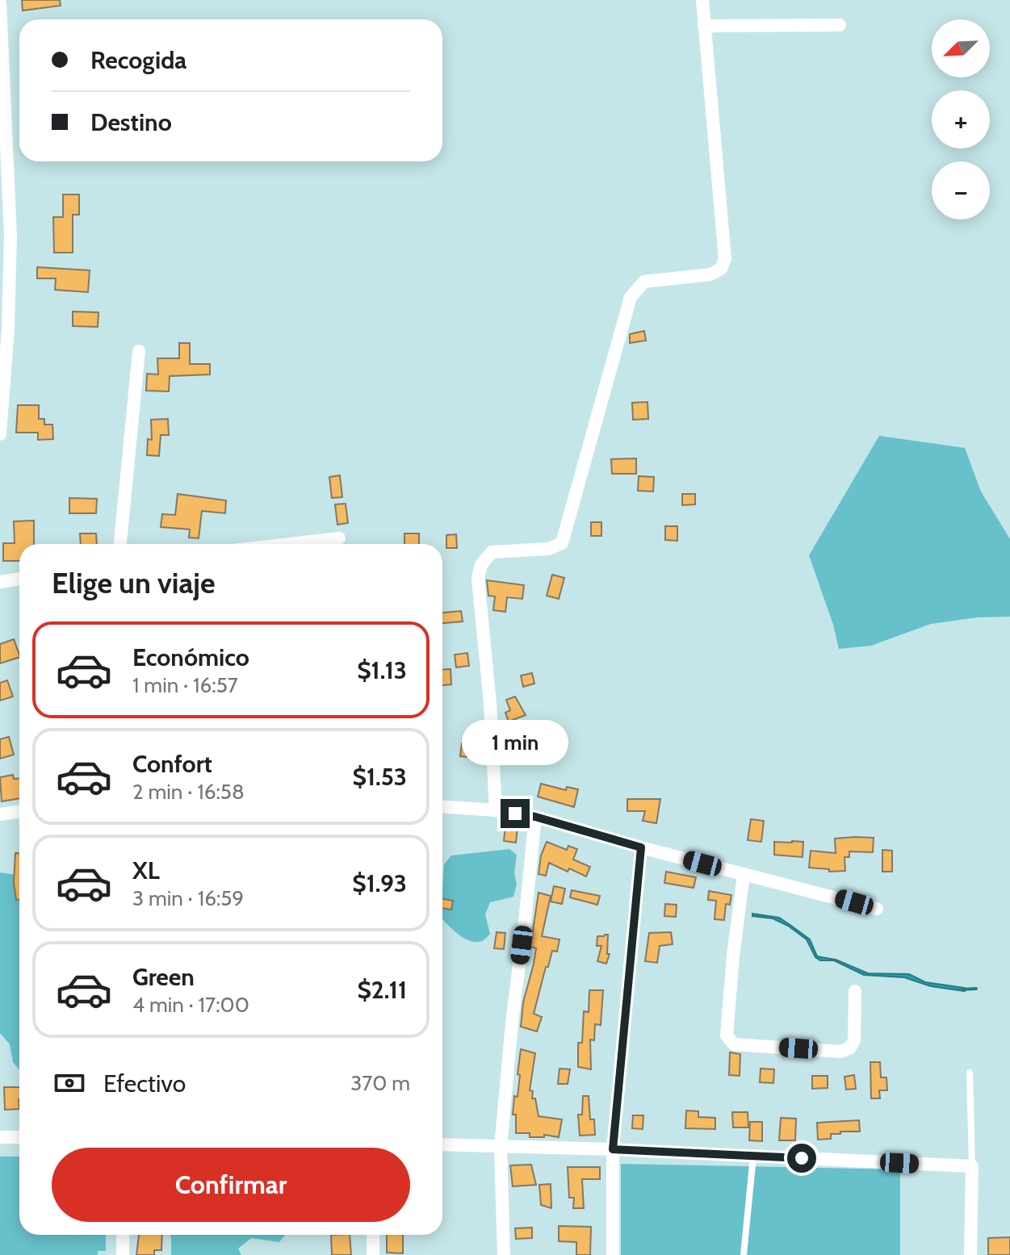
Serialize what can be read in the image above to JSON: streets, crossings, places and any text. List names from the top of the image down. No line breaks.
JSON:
{"north":"bottom left","page":{"map_buttons":["+","−"],"banner":["Recogida","Destino"],"heading":"Elige un viaje","list":[{"name":"Económico","note":"1 min · 16:57","value":"$1.13"},{"name":"Confort","note":"2 min · 16:58","value":"$1.53"},{"name":"XL","note":"3 min · 16:59","value":"$1.93"},{"name":"Green","note":"4 min · 17:00","value":"$2.11"}],"bubble":"1 min","pay":["Efectivo","370 m"],"buttons":"Confirmar"}}
